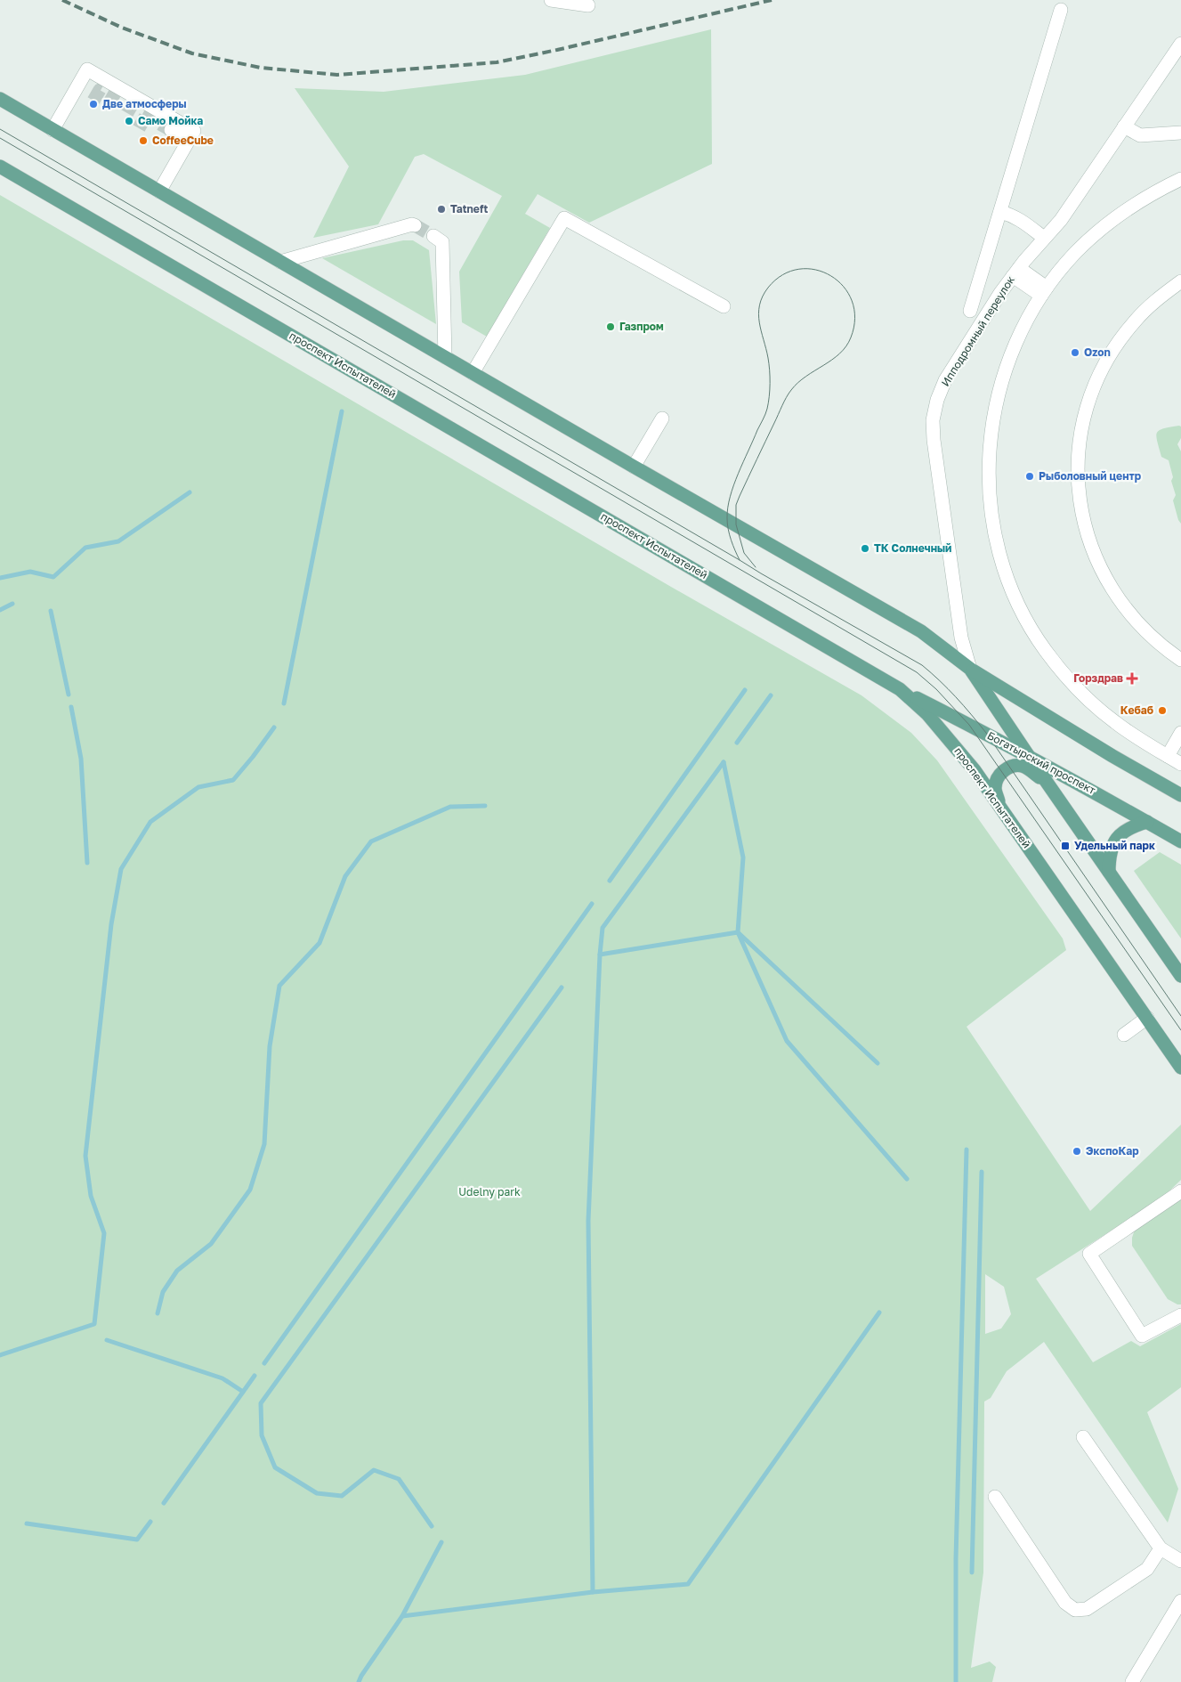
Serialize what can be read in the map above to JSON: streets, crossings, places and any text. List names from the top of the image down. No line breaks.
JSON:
{"streets":{"main road":["проспект Испытателей","Богатырский проспект"],"street":["Ипподромный переулок"]},"crossings":[["проспект Испытателей","Богатырский проспект"]],"parks":["Udelny park"],"places":{"other":["Две атмосферы","Само Мойка","CoffeeCube","Tatneft","Газпром","Ozon","Рыболовный центр","ТК Солнечный","Кебаб","ЭкспоКар"],"health":["Горздрав"],"transit":["Удельный парк"]}}
